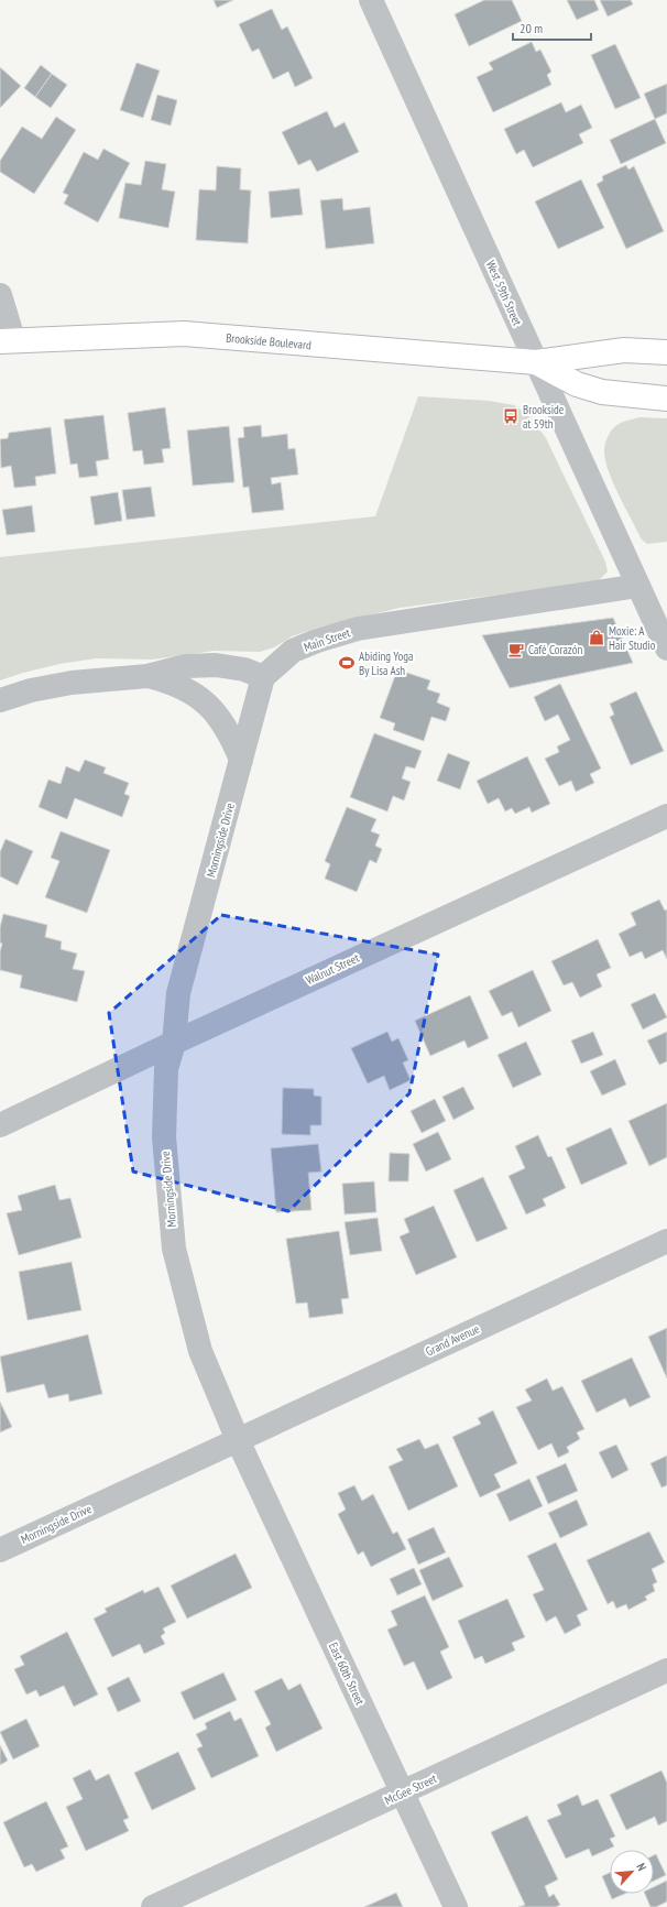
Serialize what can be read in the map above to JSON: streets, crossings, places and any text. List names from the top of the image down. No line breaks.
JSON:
{"streets":{"main road":["Brookside Boulevard"],"street":["West 59th Street","Main Street","Morningside Drive","Walnut Street","Grand Avenue","East 60th Street","McGee Street"]},"crossings":[["West 59th Street","Brookside Boulevard"],["West 59th Street","Main Street"],["Main Street","Morningside Drive"],["Morningside Drive","Walnut Street"],["Morningside Drive","Grand Avenue"],["Morningside Drive","East 60th Street"],["Grand Avenue","East 60th Street"],["East 60th Street","McGee Street"]],"places":{"bus stop":["Brookside at 59th"],"shop":["Moxie: A Hair Studio"],"cafe":["Café Corazón"],"sports":["Abiding Yoga By Lisa Ash"]},"scale_bar":"20 m","north":"top right"}
